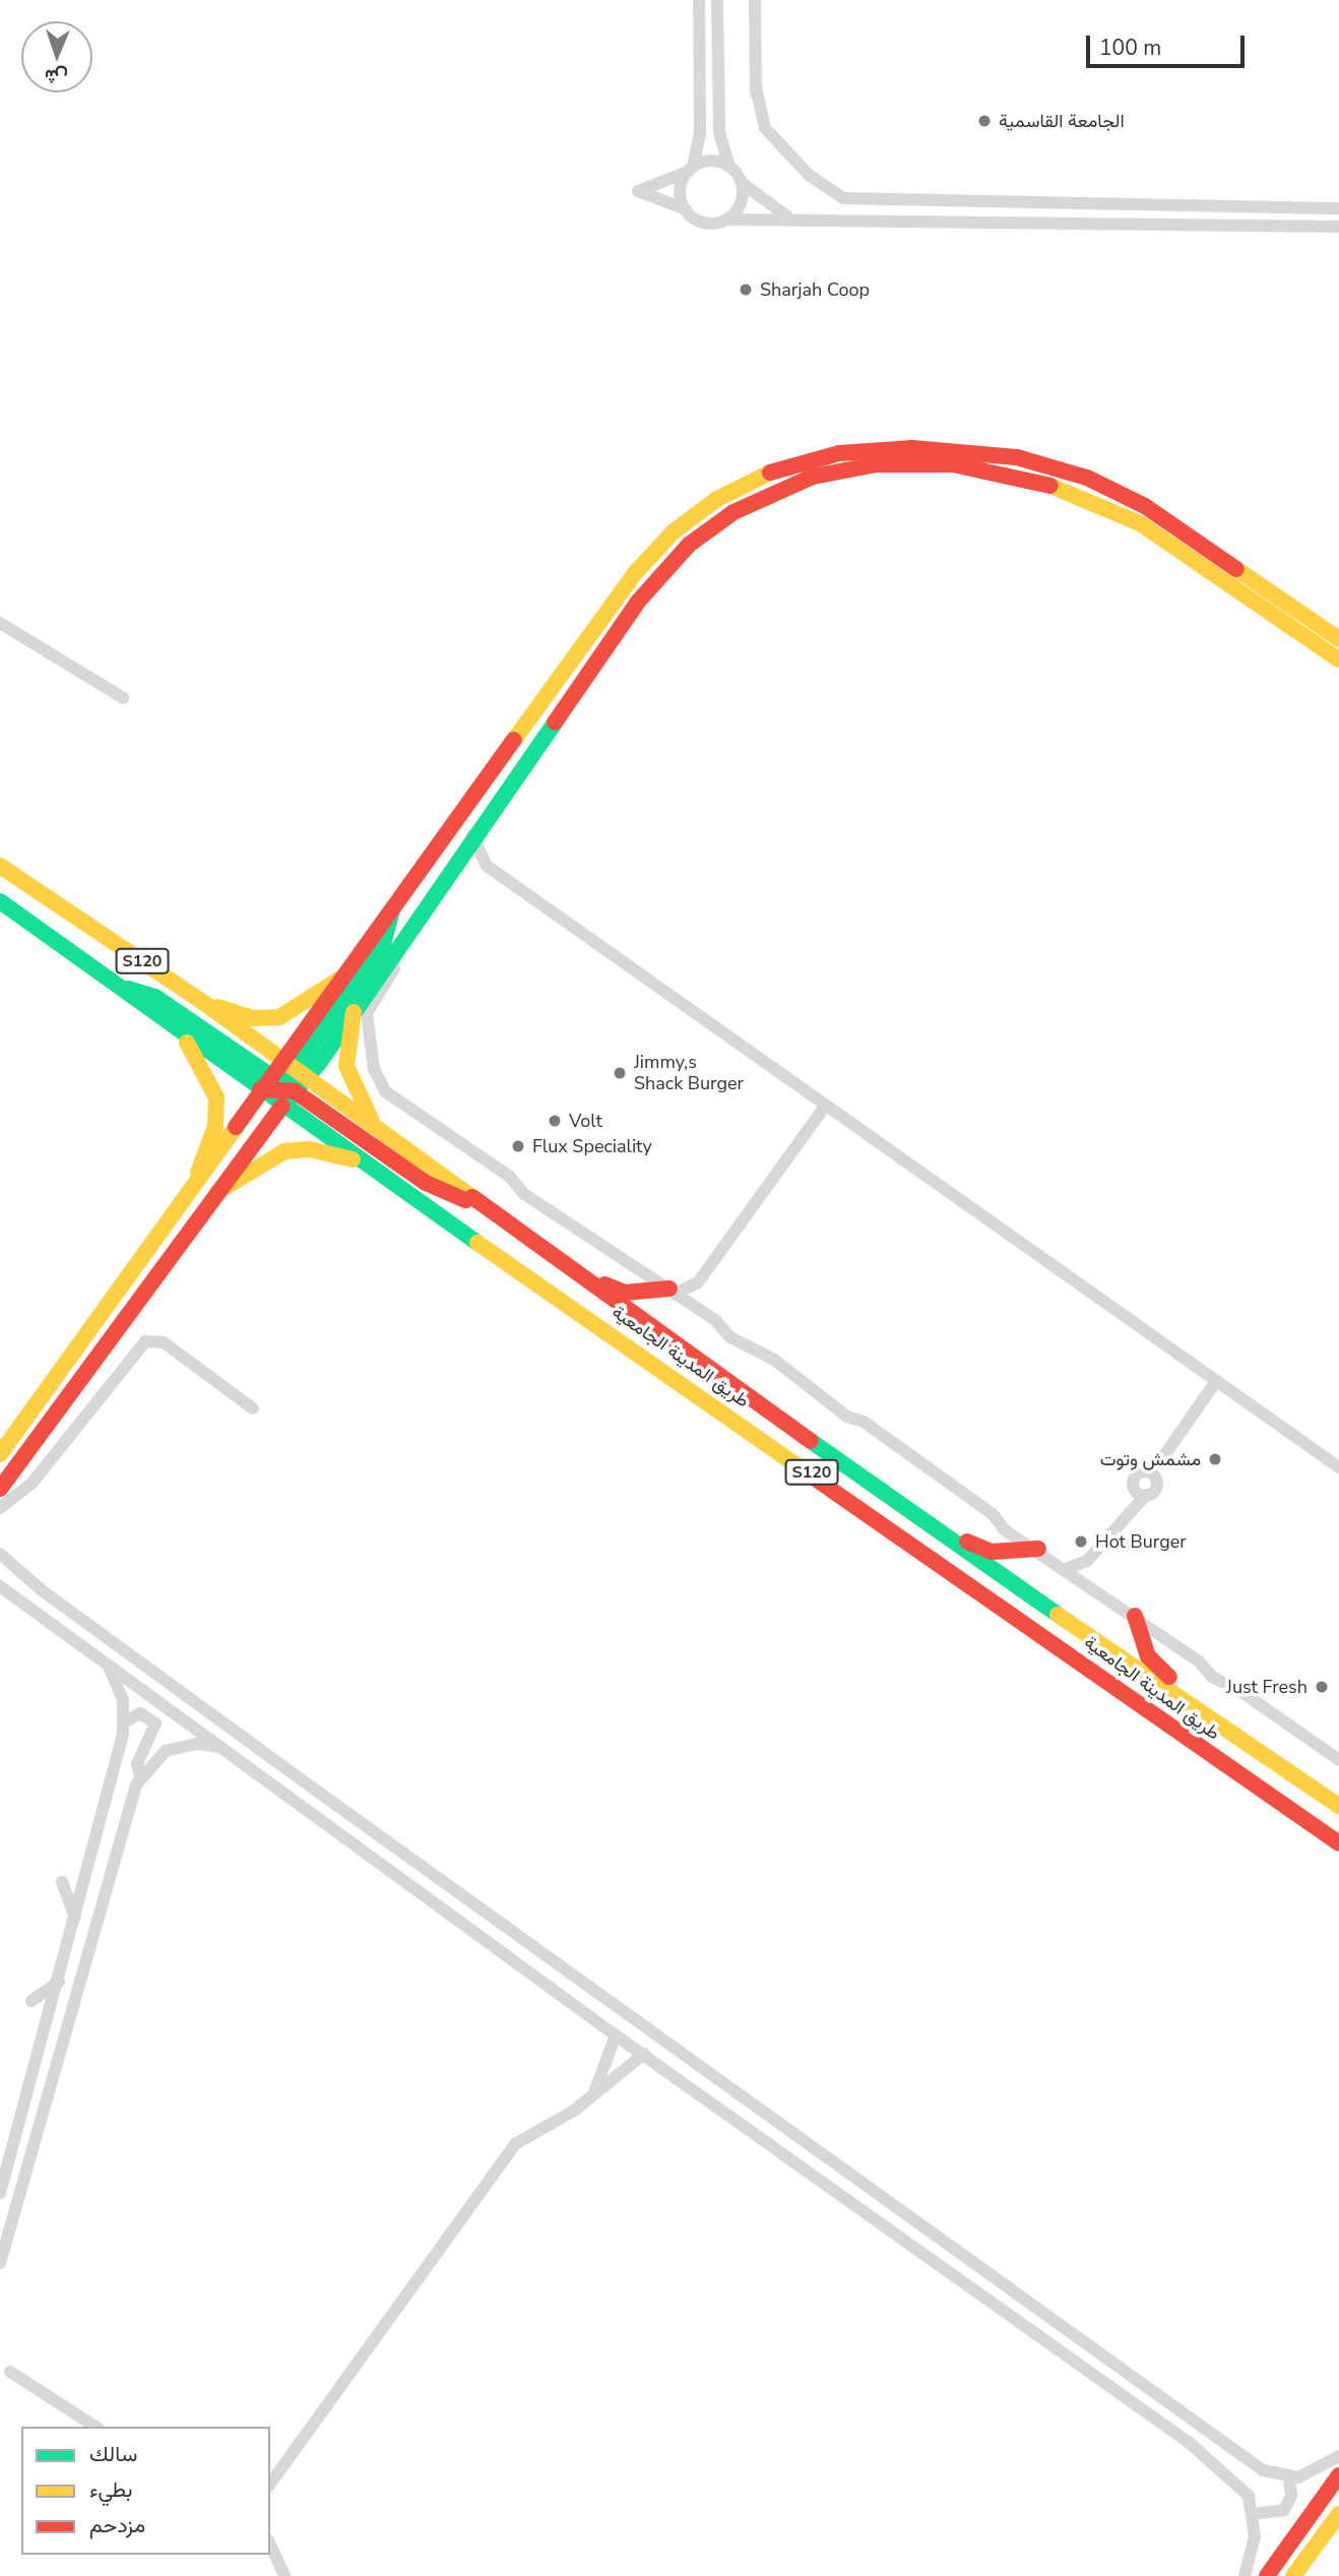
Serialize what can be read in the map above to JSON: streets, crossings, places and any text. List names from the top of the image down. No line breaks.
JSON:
{"streets":{"main road":["S120","طريق المدينة الجامعية"]},"places":["الجامعة القاسمية","Sharjah Coop","Jimmy,s Shack Burger","Volt","Flux Speciality","مشمش وتوت","Hot Burger","Just Fresh"],"legend":["سالك","بطيء","مزدحم"],"scale_bar":"100 m","north":"bottom"}
